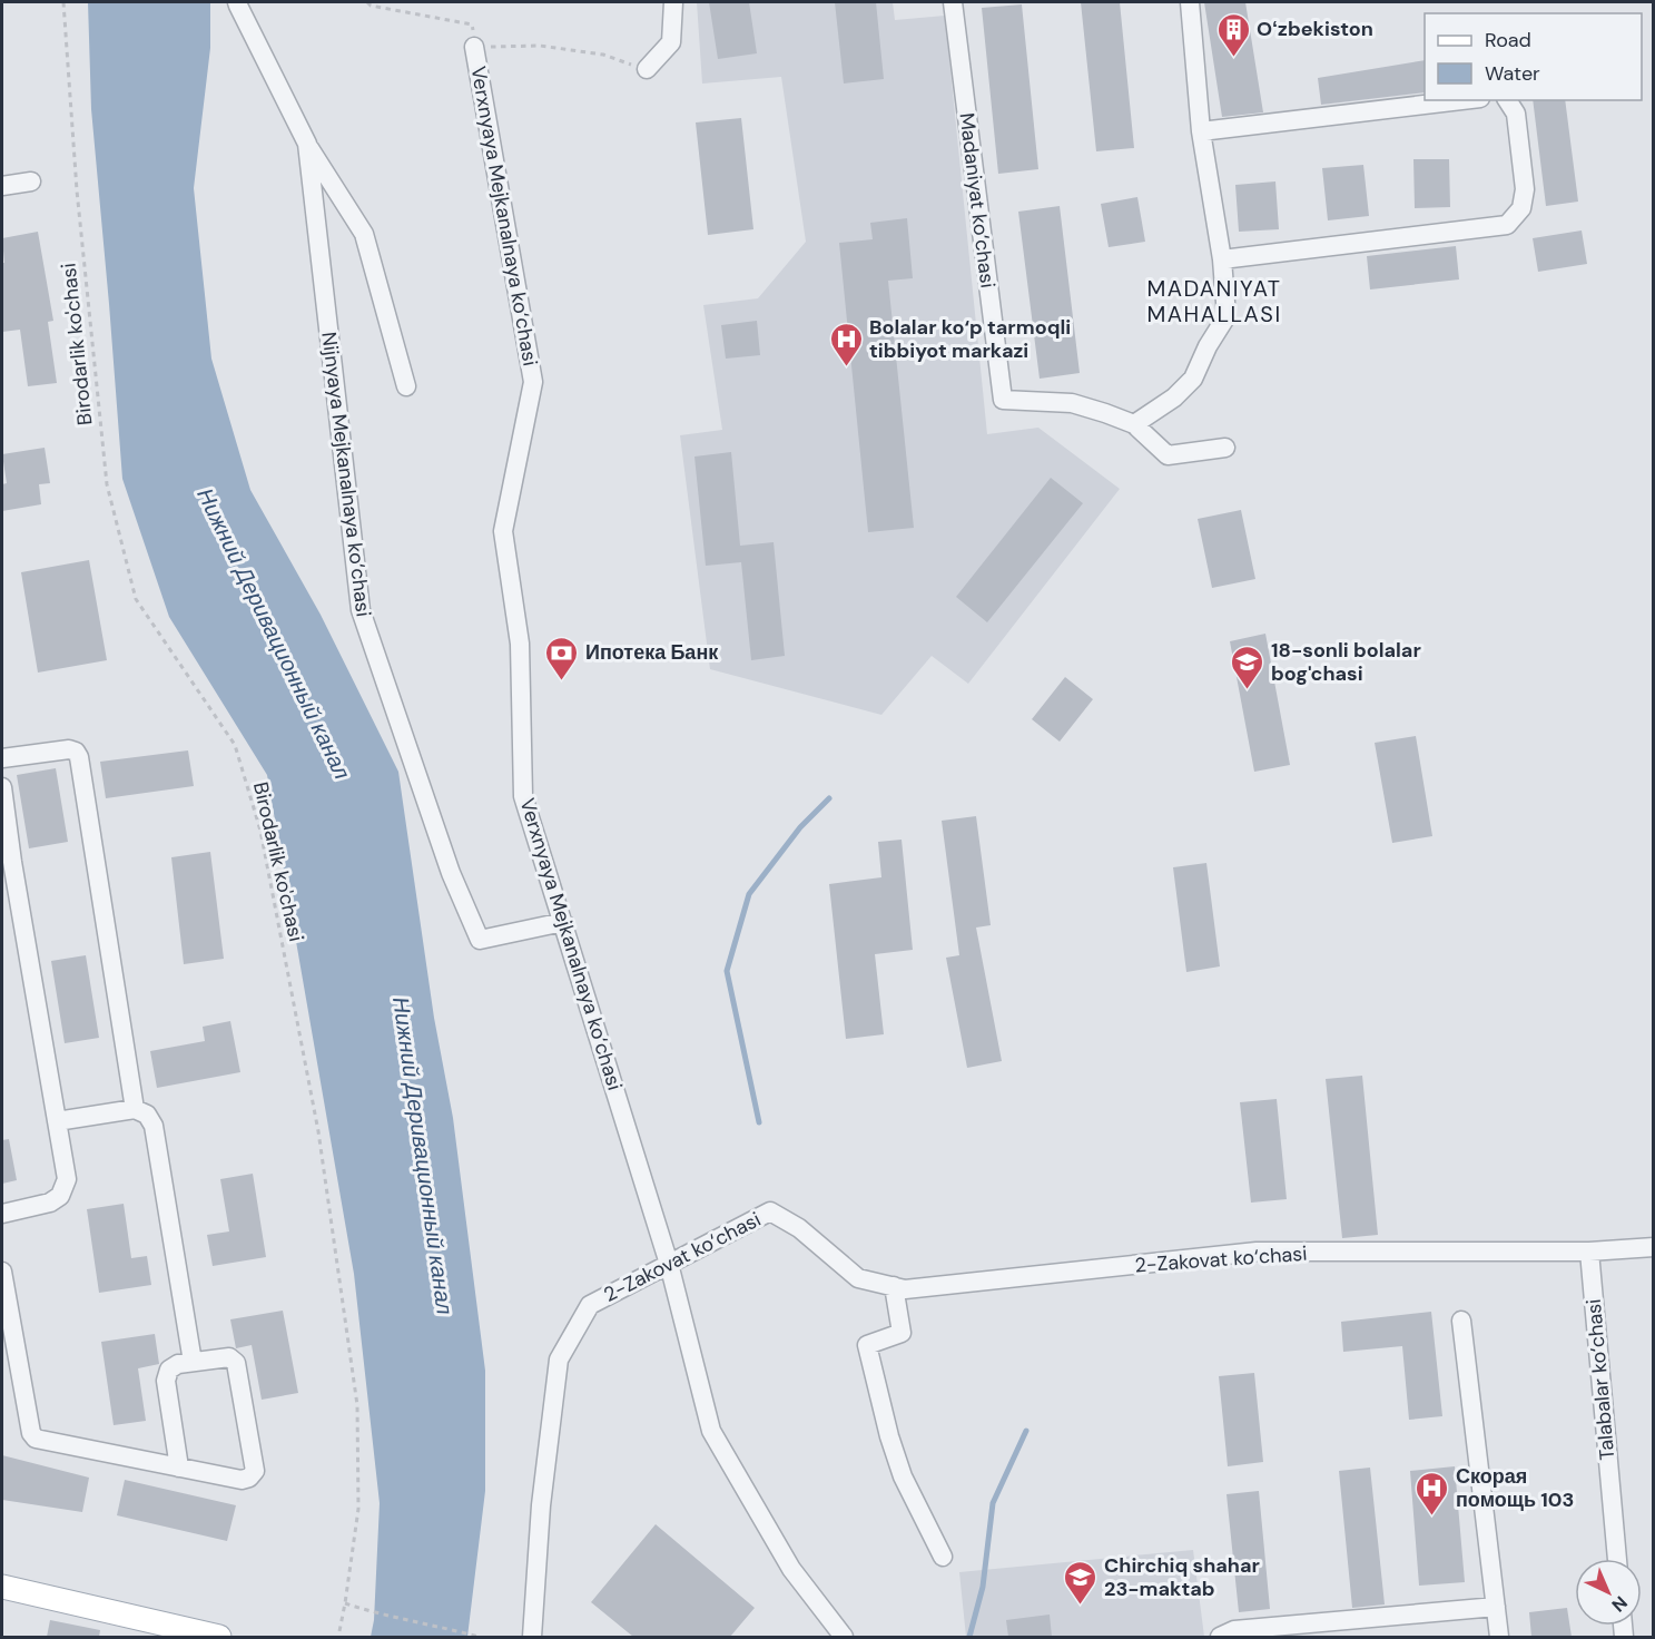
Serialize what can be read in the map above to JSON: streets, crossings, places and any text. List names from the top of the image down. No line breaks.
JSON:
{"streets":{"street":["Madaniyat ko‘chasi","Verxnyaya Mejkanalnaya ko‘chasi","Nijnyaya Mejkanalnaya ko‘chasi","2-Zakovat ko‘chasi","Talabalar ko‘chasi"],"path":["Birodarlik ko'chasi"]},"crossings":[["Verxnyaya Mejkanalnaya ko‘chasi","Nijnyaya Mejkanalnaya ko‘chasi"],["Verxnyaya Mejkanalnaya ko‘chasi","2-Zakovat ko‘chasi"],["2-Zakovat ko‘chasi","Talabalar ko‘chasi"]],"districts":["MADANIYAT MAHALLASI"],"water":["Нижний Деривационный канал"],"places":{"building":["Oʻzbekiston"],"hospital":["Bolalar ko‘p tarmoqli tibbiyot markazi","Скорая помощь 103"],"bank":["Ипотека Банк"],"school or university":["18-sonli bolalar bog'chasi","Chirchiq shahar 23-maktab"]},"legend":["Road","Water"],"north":"bottom right"}
